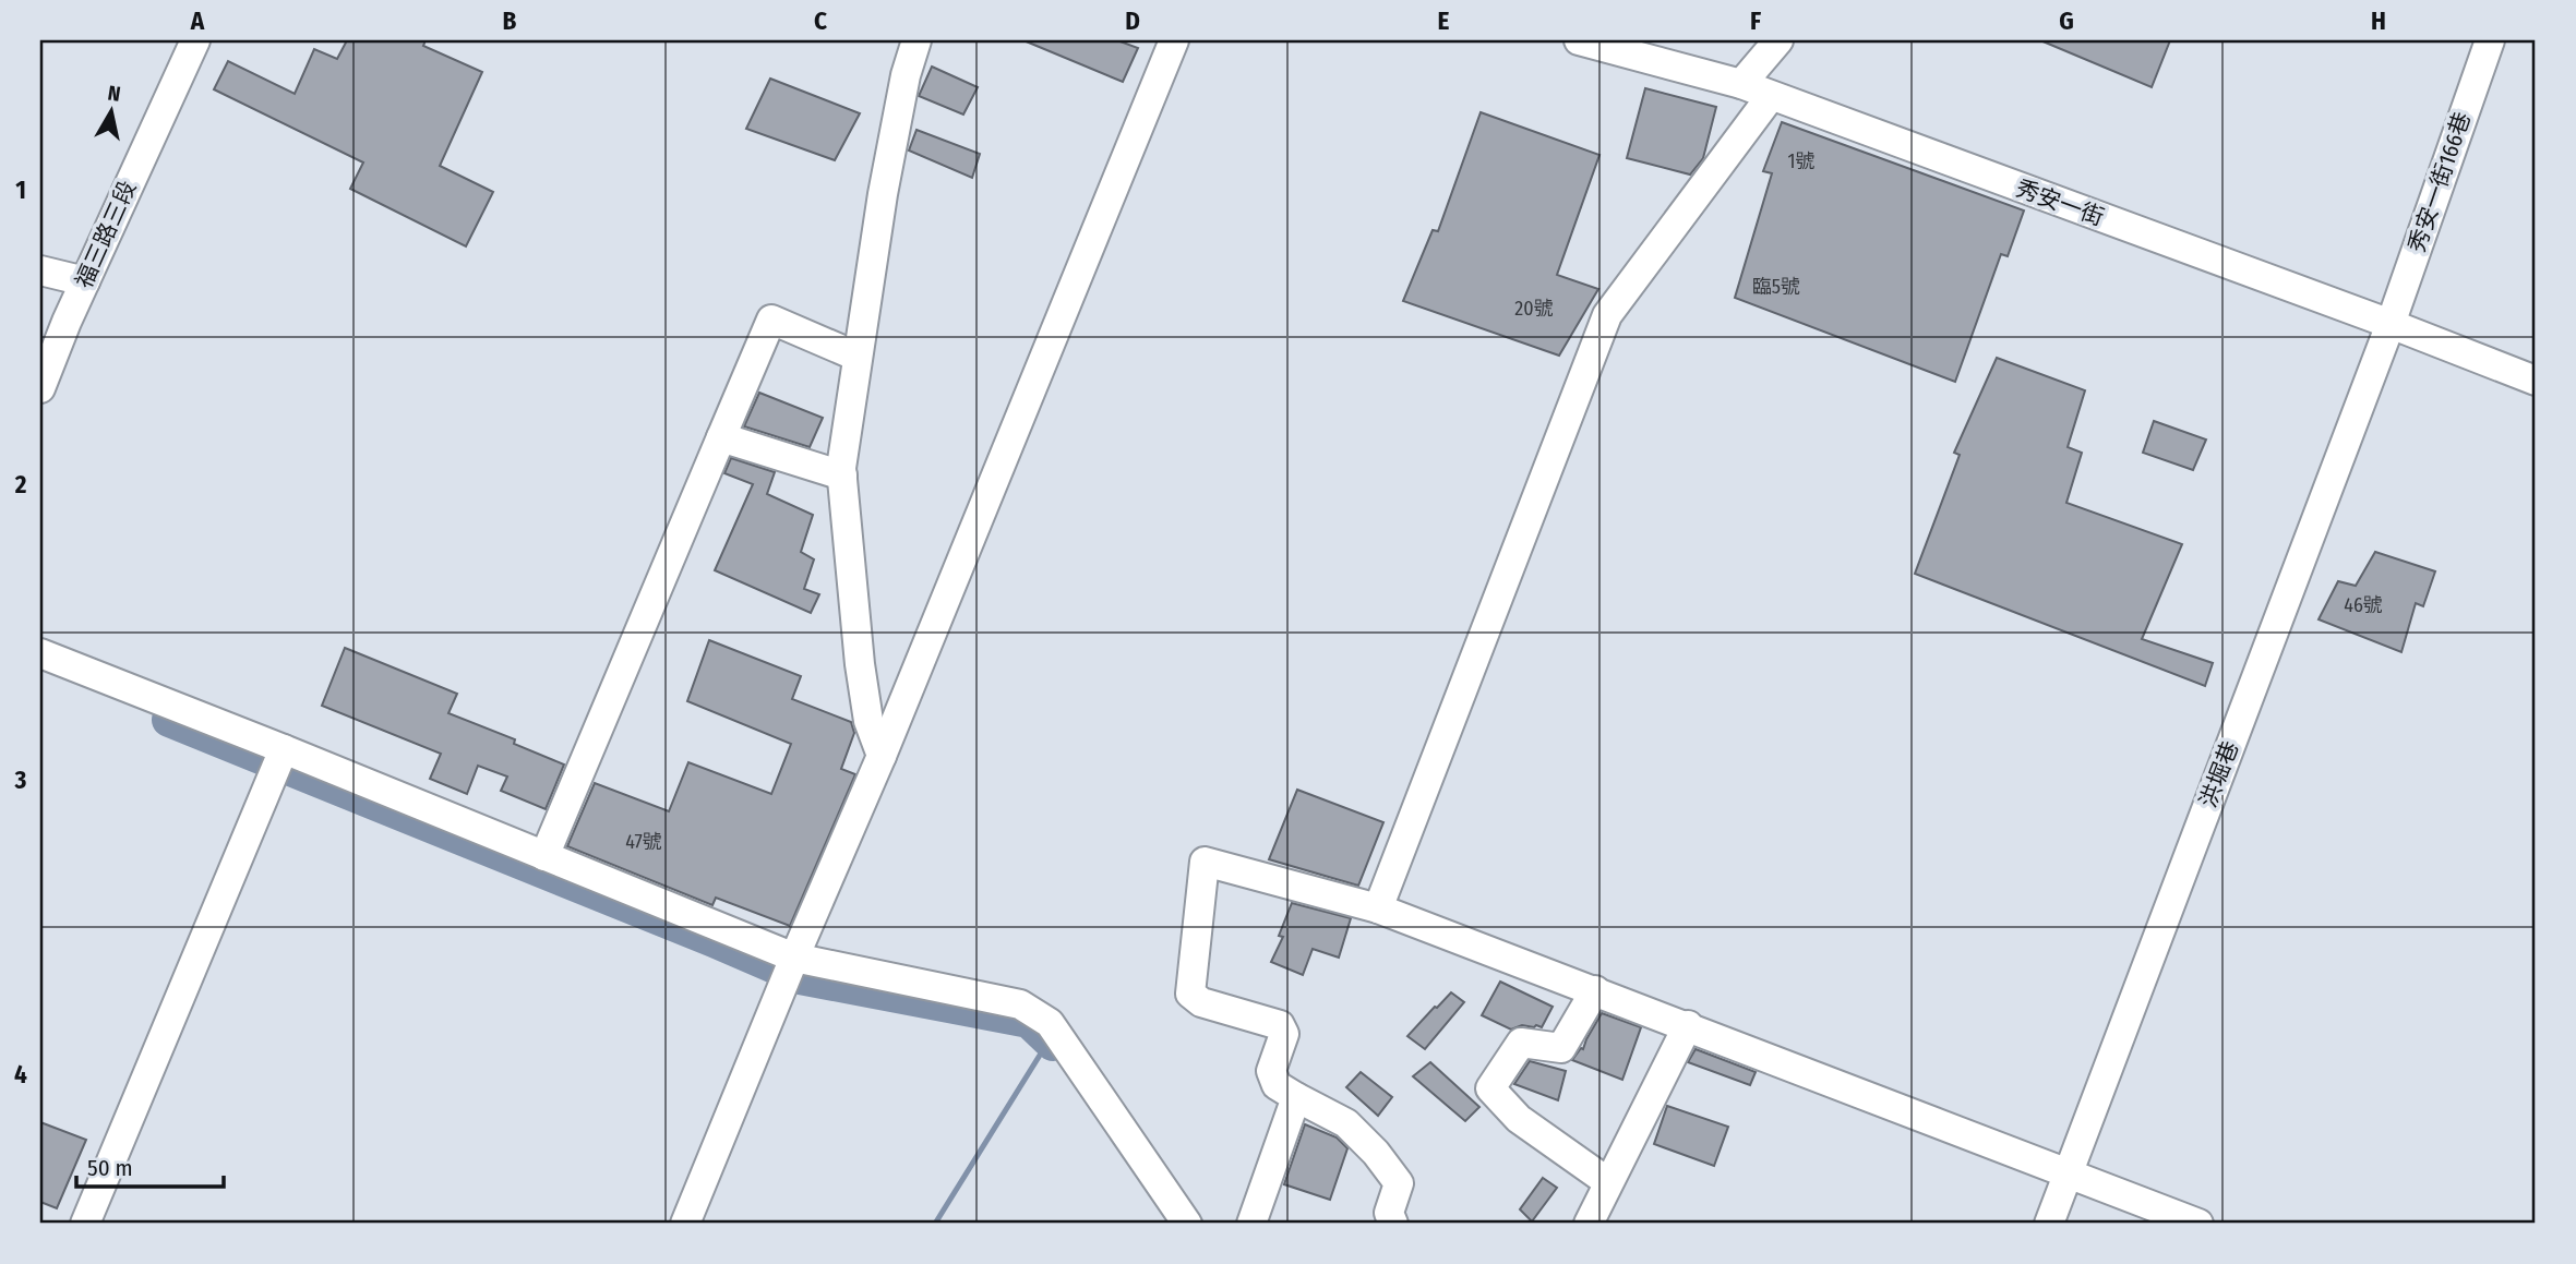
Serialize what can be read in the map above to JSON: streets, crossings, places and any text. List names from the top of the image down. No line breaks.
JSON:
{"streets":{"street":["秀安一街166巷","秀安一街","福三路三段","洪堀巷"]},"crossings":[["秀安一街166巷","秀安一街"],["秀安一街166巷","洪堀巷"],["秀安一街","洪堀巷"]],"house_numbers":["1號","臨5號","20號","46號","47號"],"scale_bar":"50 m","north":"top","grid":{"columns":["A","B","C","D","E","F","G","H"],"rows":["1","2","3","4"]}}
